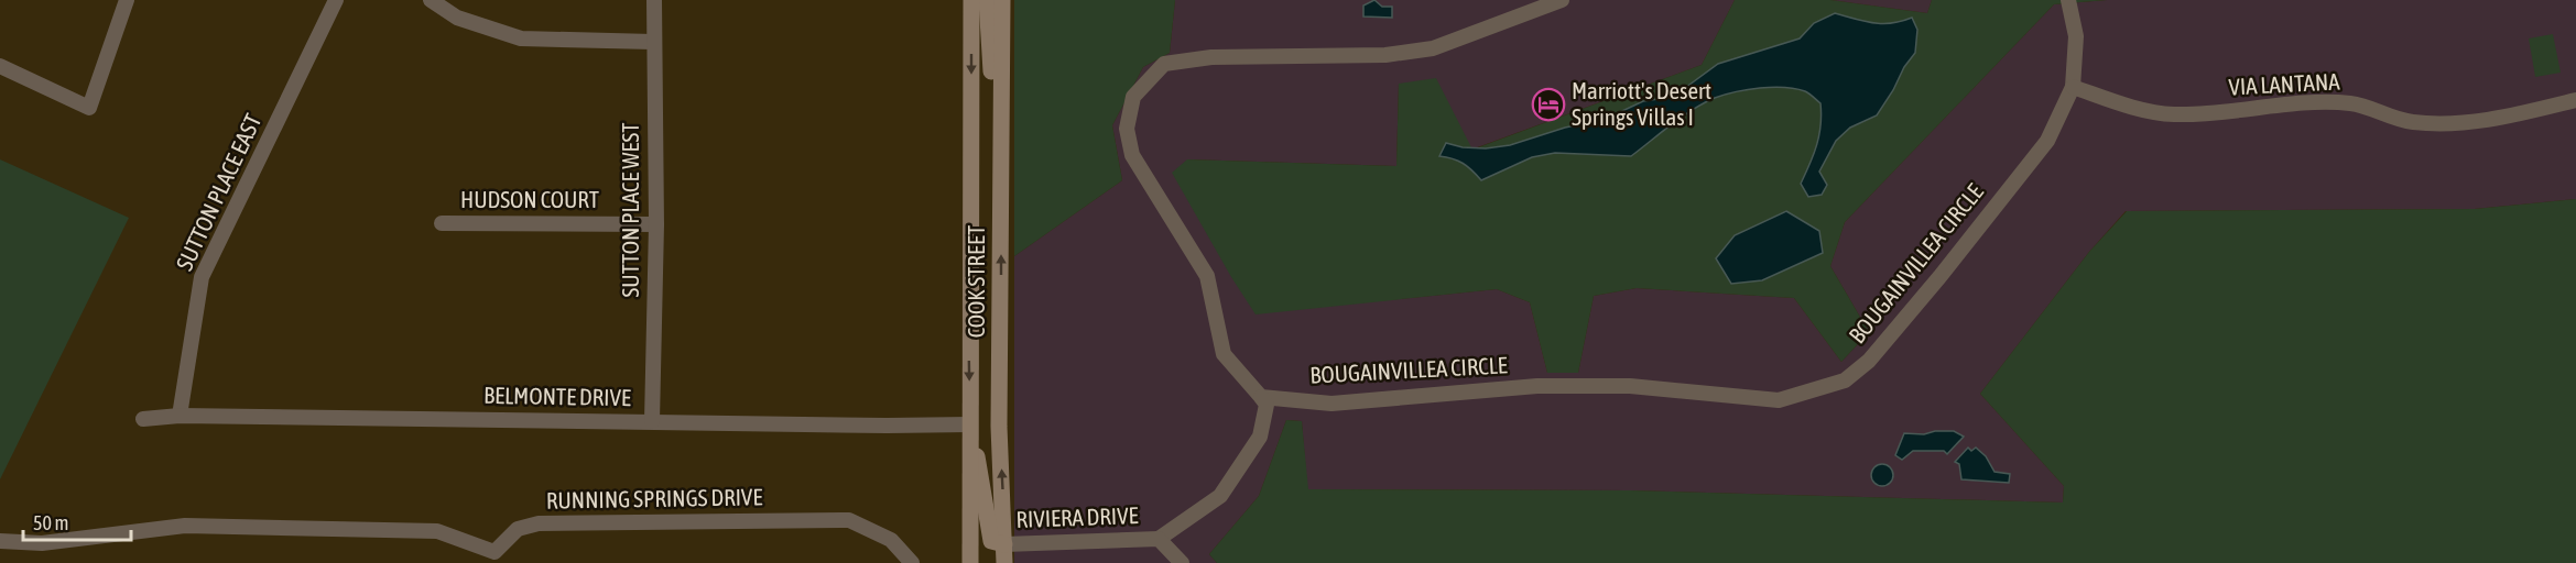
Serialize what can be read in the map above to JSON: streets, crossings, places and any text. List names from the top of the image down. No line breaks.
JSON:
{"streets":{"main road":["COOK STREET"],"street":["VIA LANTANA","SUTTON PLACE EAST","HUDSON COURT","SUTTON PLACE WEST","BOUGAINVILLEA CIRCLE","BELMONTE DRIVE","RUNNING SPRINGS DRIVE","RIVIERA DRIVE"]},"crossings":[["VIA LANTANA","BOUGAINVILLEA CIRCLE"],["SUTTON PLACE EAST","BELMONTE DRIVE"],["HUDSON COURT","SUTTON PLACE WEST"],["SUTTON PLACE WEST","BELMONTE DRIVE"],["COOK STREET","BELMONTE DRIVE"],["COOK STREET","RIVIERA DRIVE"]],"places":{"hotel":["Marriott's Desert Springs Villas I"]},"scale_bar":"50 m"}
